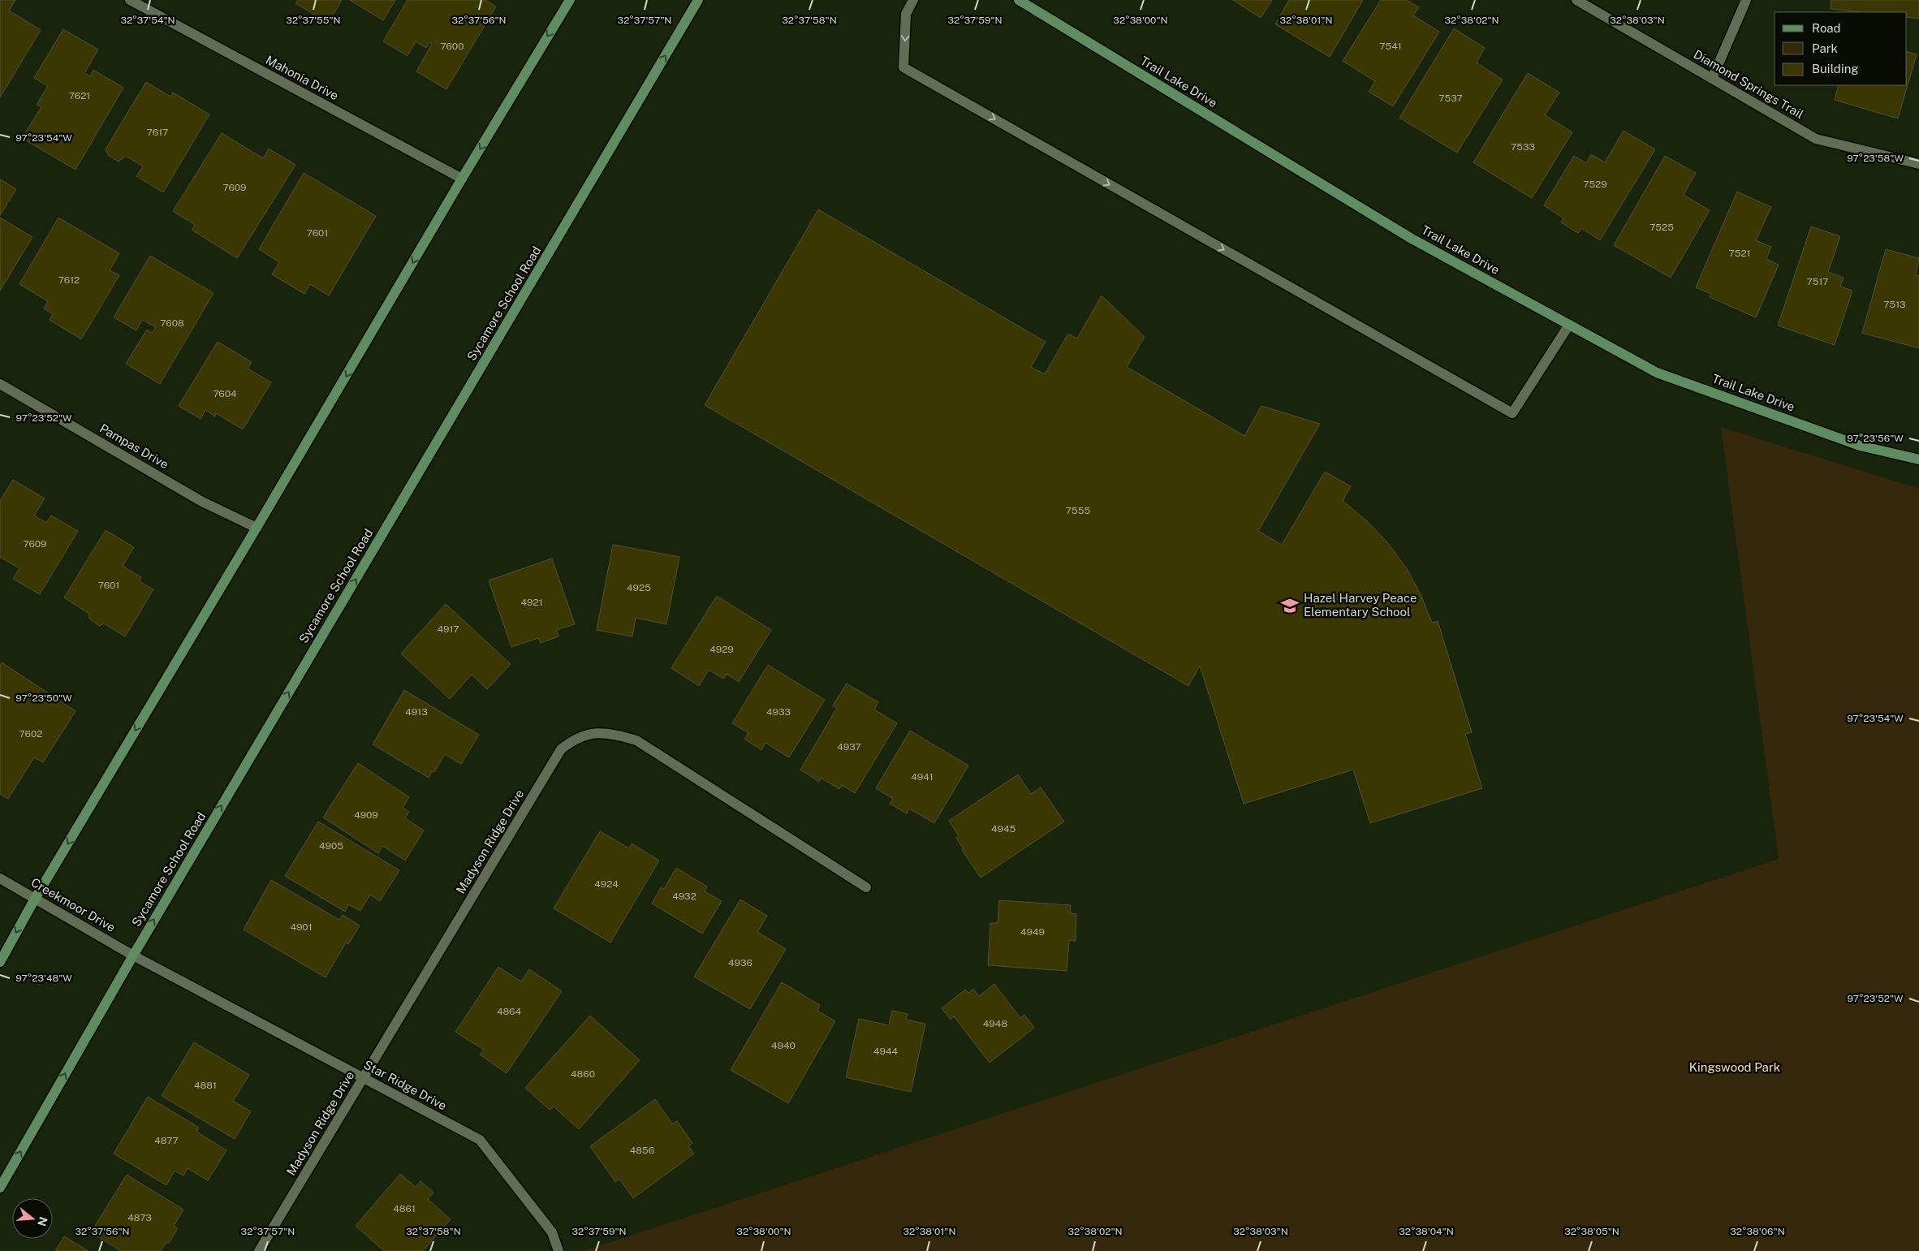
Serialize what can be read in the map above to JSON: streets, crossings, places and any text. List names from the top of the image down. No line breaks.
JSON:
{"streets":{"main road":["Trail Lake Drive","Sycamore School Road"],"street":["Mahonia Drive","Diamond Springs Trail","Pampas Drive","Madyson Ridge Drive","Creekmoor Drive","Star Ridge Drive"]},"crossings":[["Sycamore School Road","Creekmoor Drive"],["Sycamore School Road","Star Ridge Drive"],["Madyson Ridge Drive","Star Ridge Drive"],["Creekmoor Drive","Star Ridge Drive"]],"one_way":["Sycamore School Road"],"parks":["Kingswood Park"],"places":{"school or university":["Hazel Harvey Peace Elementary School"]},"house_numbers":["7600","7541","7621","7537","7617","7533","7529","7609","7525","7601","7521","7612","7517","7513","7608","7604","7555","7609","7601","4925","4921","4917","4929","4913","4933","7602","4937","4941","4909","4945","4905","4924","4932","4901","4949","4936","4864","4948","4940","4944","4860","4881","4877","4856","4861","4873"],"legend":["Road","Park","Building"],"north":"right","coordinates":["32°37'54\"N","32°37'55\"N","32°37'56\"N","32°37'57\"N","32°37'58\"N","32°37'59\"N","32°38'00\"N","32°38'01\"N","32°38'02\"N","32°38'03\"N","97°23'54\"W","97°23'58\"W","97°23'52\"W","97°23'56\"W","97°23'50\"W","97°23'48\"W","32°38'04\"N","32°38'05\"N","32°38'06\"N"]}
